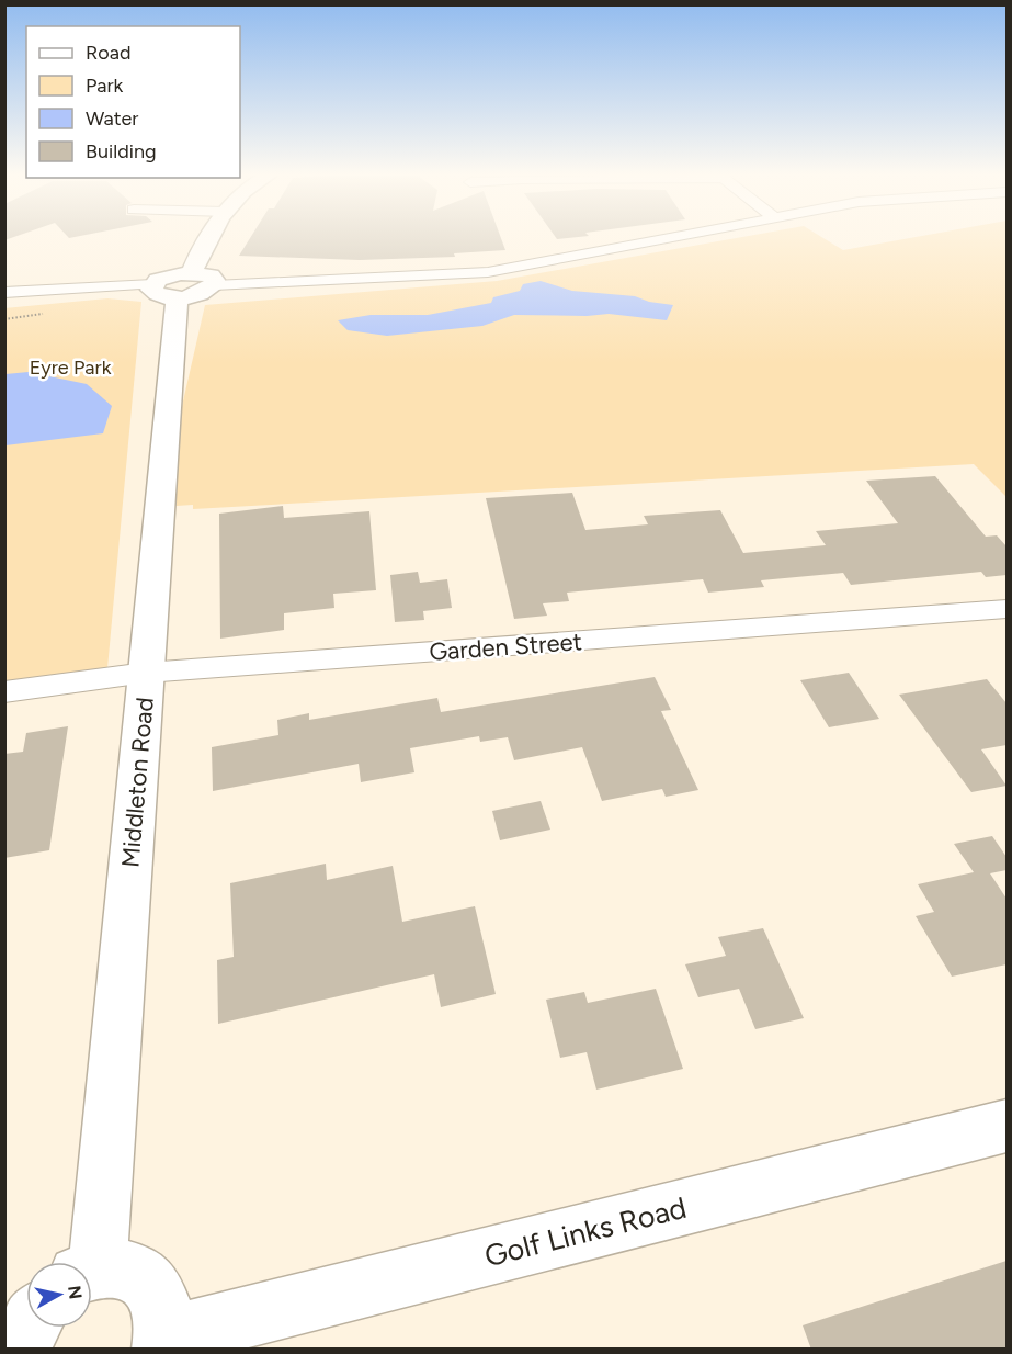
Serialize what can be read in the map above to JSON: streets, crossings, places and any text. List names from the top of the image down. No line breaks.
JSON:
{"streets":{"main road":["Middleton Road","Golf Links Road"],"street":["Garden Street"]},"crossings":[["Garden Street","Middleton Road"]],"parks":["Eyre Park"],"legend":["Road","Park","Water","Building"],"north":"right"}
